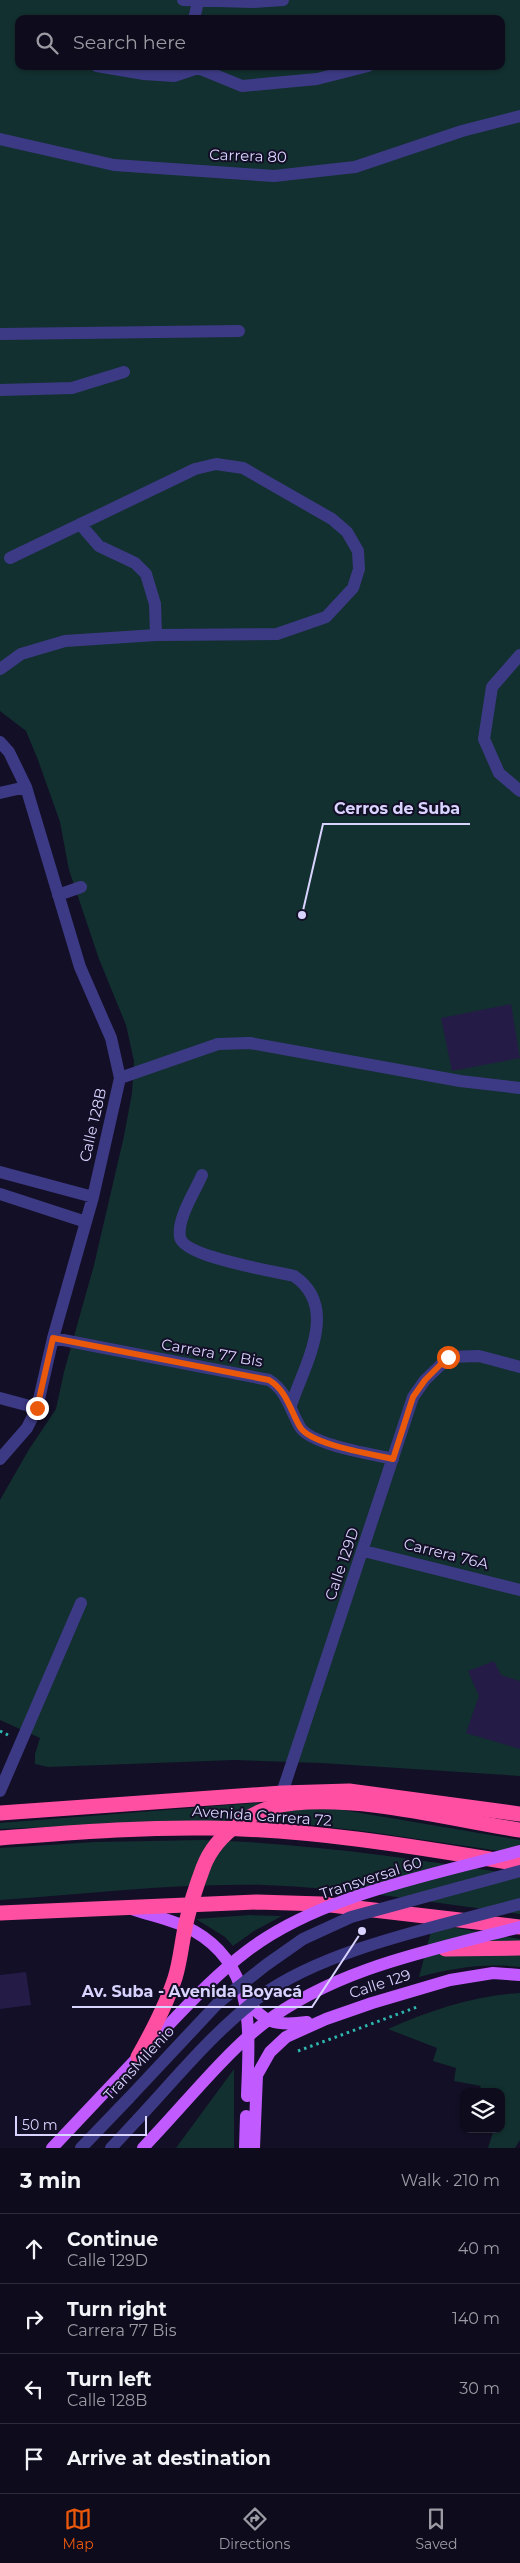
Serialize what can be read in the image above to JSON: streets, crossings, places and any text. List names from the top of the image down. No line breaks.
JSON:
{"streets":{"highway":["Avenida Carrera 72"],"main road":["Transversal 60","Calle 129"],"street":["Carrera 80","Calle 128B","Carrera 77 Bis","Carrera 76A","Calle 129D","TransMilenio"]},"crossings":[["Calle 128B","Carrera 77 Bis"],["Carrera 77 Bis","Calle 129D"],["Carrera 76A","Calle 129D"],["Calle 129D","Avenida Carrera 72"]],"places":["Cerros de Suba","Av. Suba - Avenida Boyacá"],"scale_bar":"50 m","page":{"search":"Search here","scale":"50 m","heading":["3 min","Walk · 210 m"],"list":[["Continue","Calle 129D","40 m"],["Turn right","Carrera 77 Bis","140 m"],["Turn left","Calle 128B","30 m"],"Arrive at destination"],"nav":["Map","Directions","Saved"]}}
